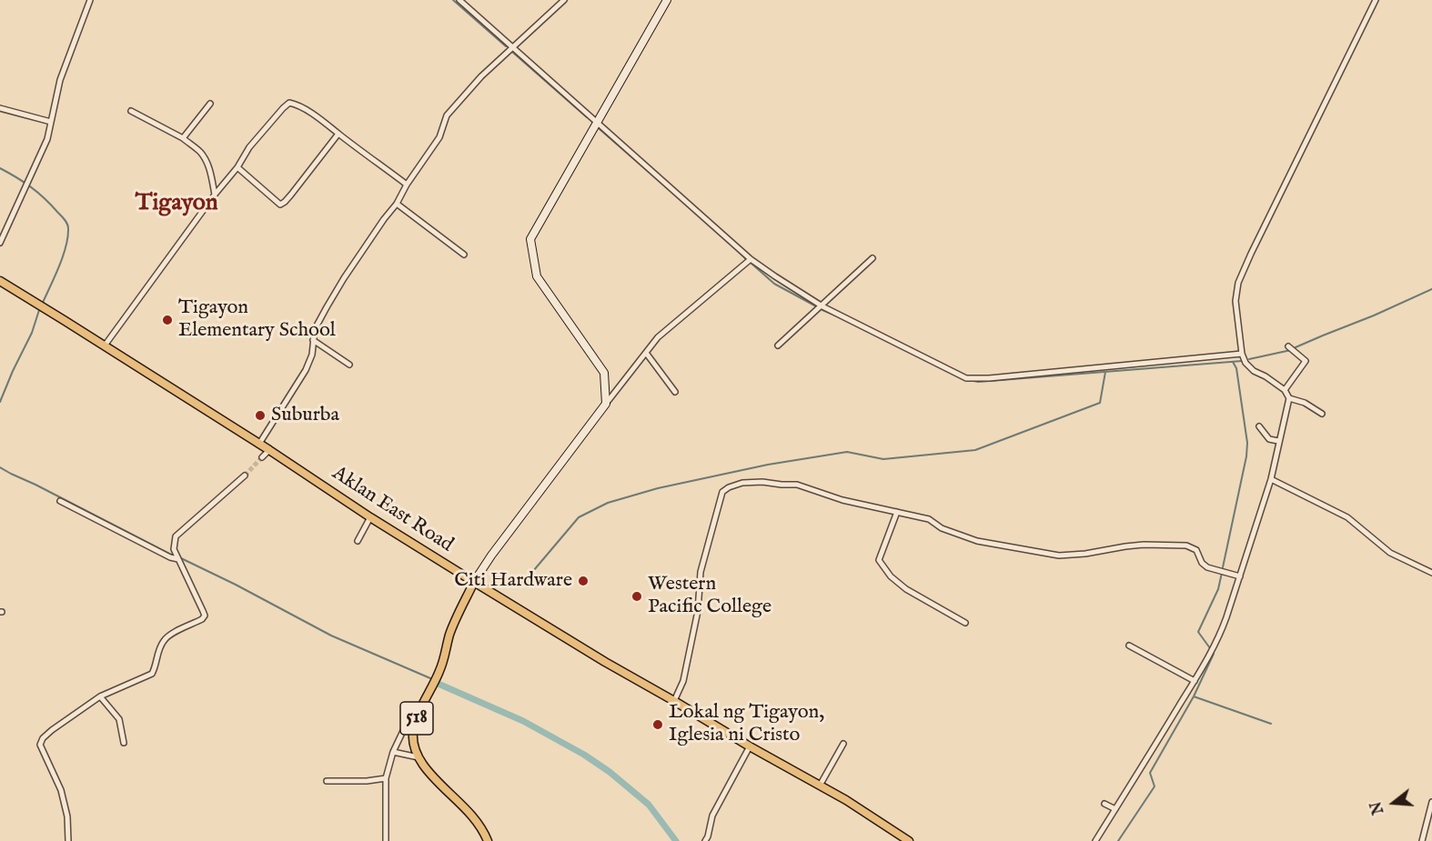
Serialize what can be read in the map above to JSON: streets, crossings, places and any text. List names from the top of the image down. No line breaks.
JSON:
{"streets":{"main road":["Aklan East Road","518"]},"crossings":[["Aklan East Road","518"]],"districts":["Tigayon"],"places":["Tigayon Elementary School","Suburba","Citi Hardware","Western Pacific College","Lokal ng Tigayon, Iglesia ni Cristo"],"north":"left"}
